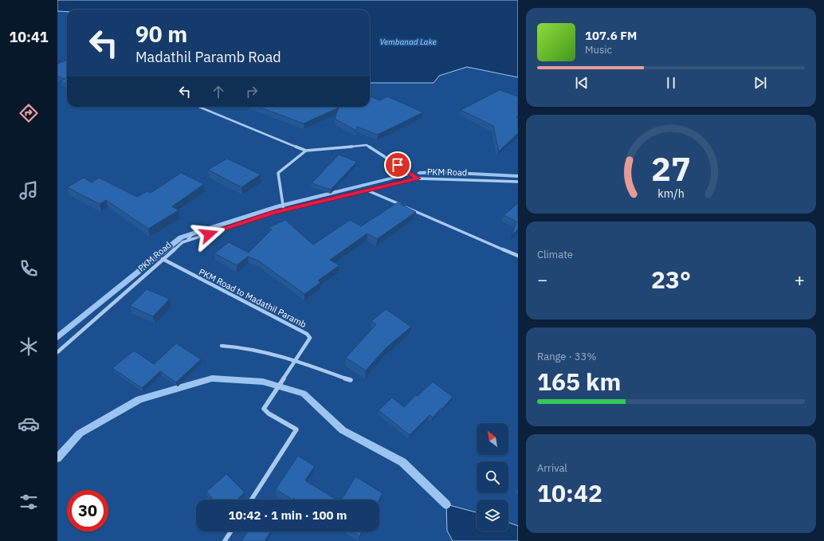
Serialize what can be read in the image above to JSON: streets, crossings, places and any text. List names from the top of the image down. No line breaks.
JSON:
{"streets":{"street":["PKM Road","PKM Road to Madathil Paramb"]},"crossings":[["PKM Road","PKM Road to Madathil Paramb"]],"water":["Vembanad Lake"],"north":"top left","page":{"tabs":"10:41","turn":["90 m","Madathil Paramb Road"],"song":["107.6 FM","Music"],"tile":["Climate",["Range · 33%","165 km"],["Arrival","10:42"]],"heat":["−","23°","+"],"limit":"30","trip":"10:42 · 1 min · 100 m","gauge":["27","km/h"]}}
